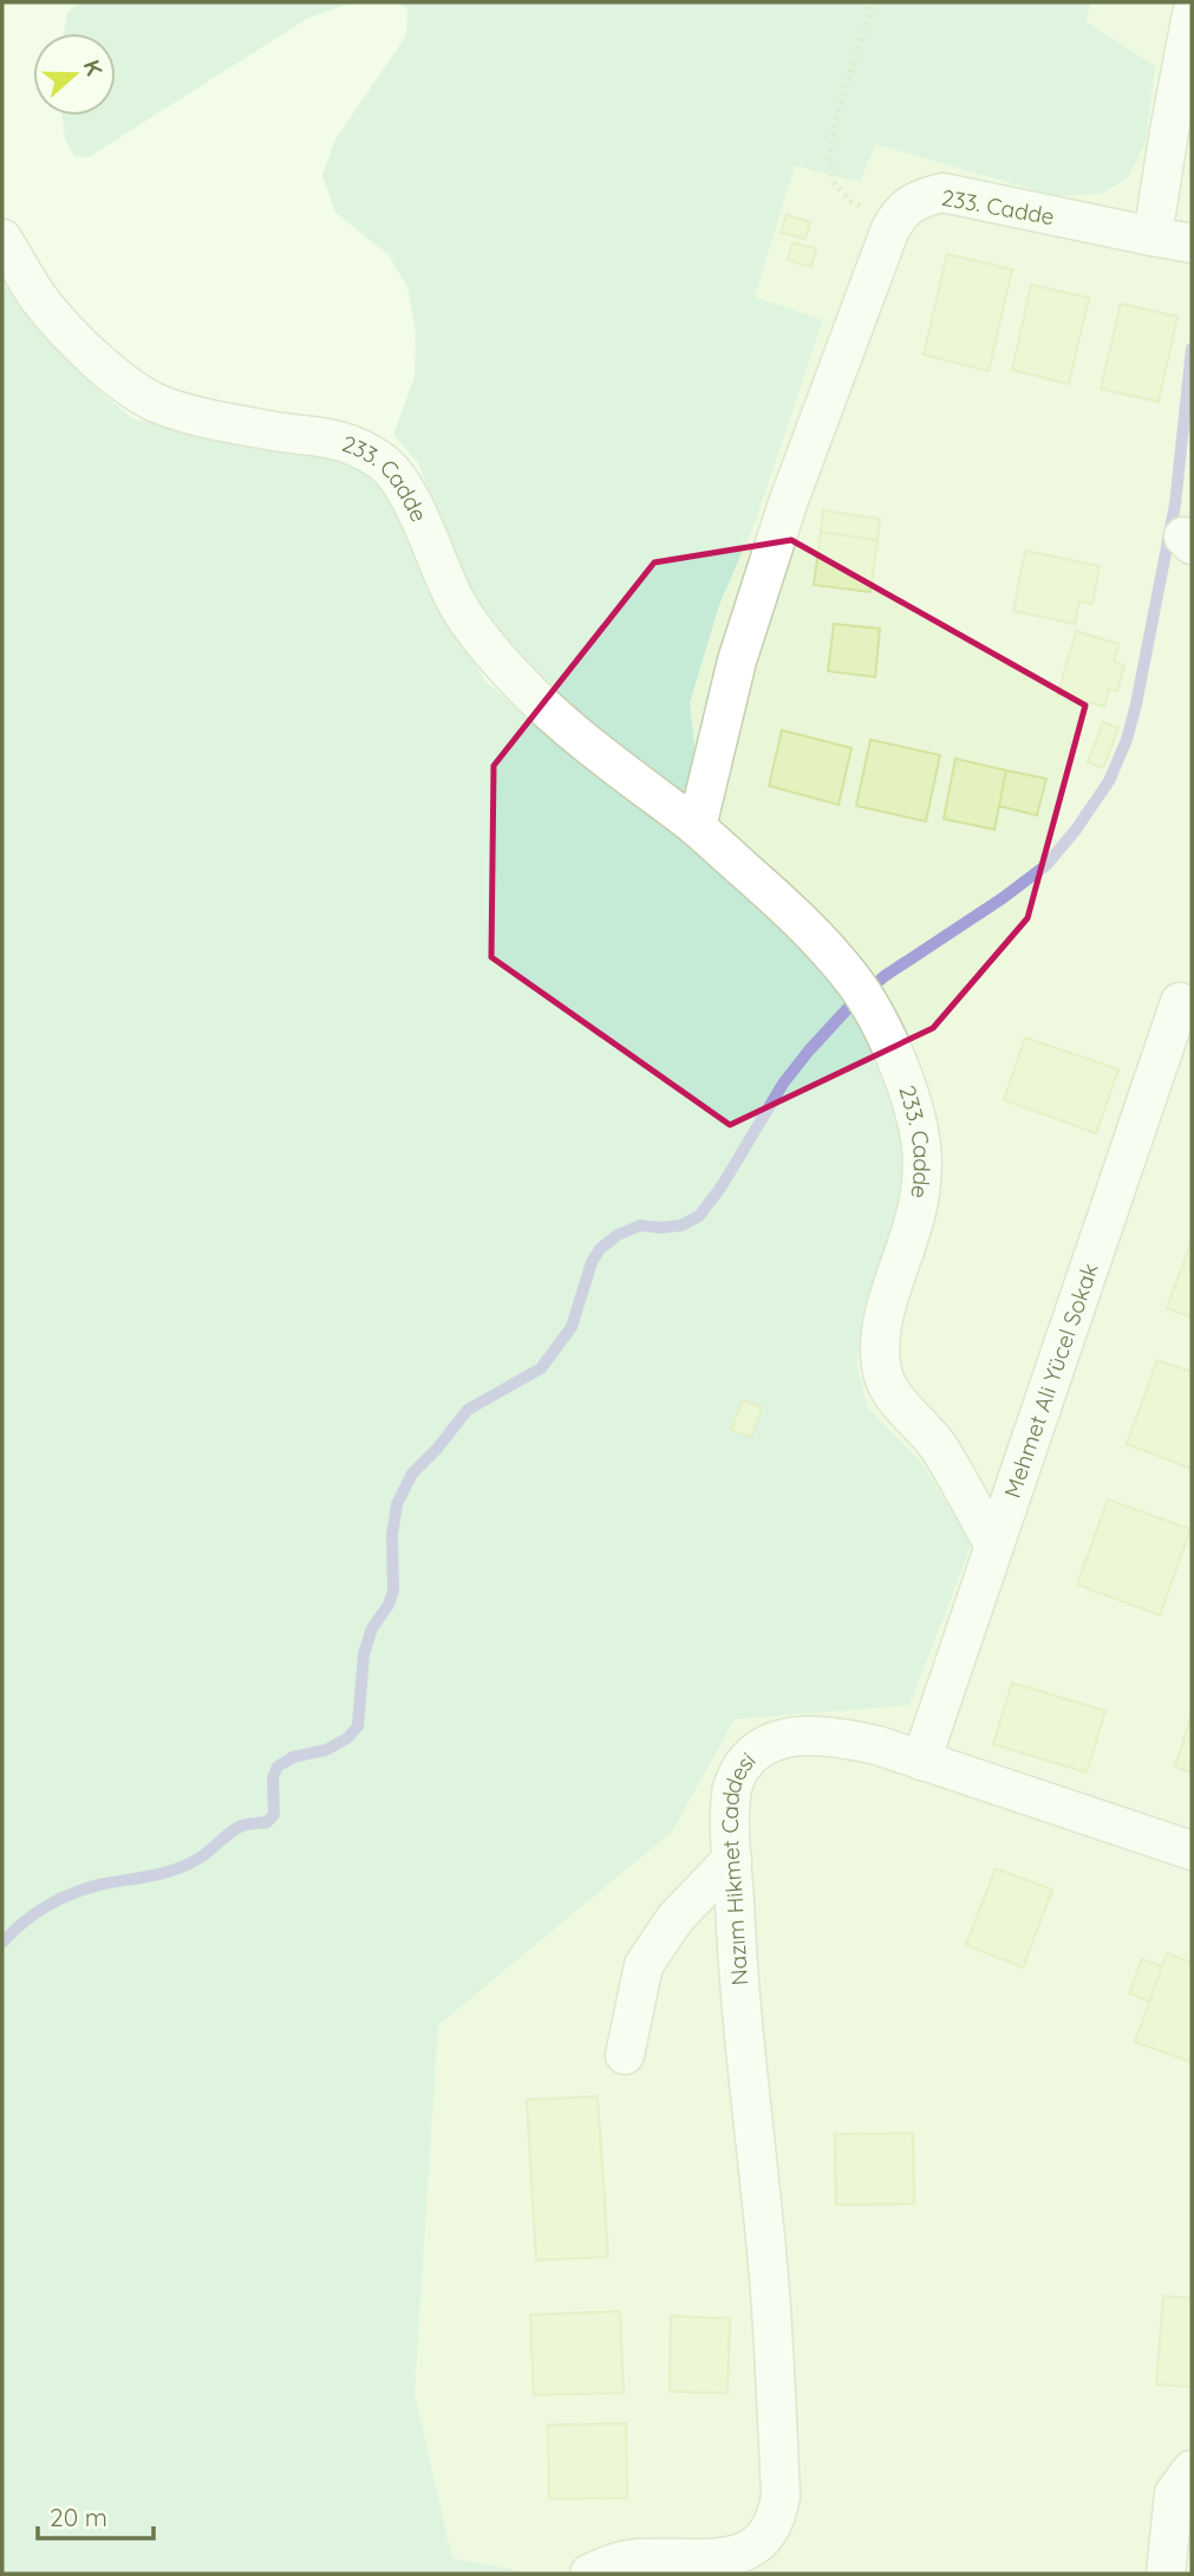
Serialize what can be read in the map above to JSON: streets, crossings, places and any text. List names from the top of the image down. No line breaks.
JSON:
{"streets":{"street":["233. Cadde","Mehmet Ali Yücel Sokak","Nazım Hikmet Caddesi"]},"crossings":[["233. Cadde","Mehmet Ali Yücel Sokak"],["Mehmet Ali Yücel Sokak","Nazım Hikmet Caddesi"]],"scale_bar":"20 m","north":"right"}
